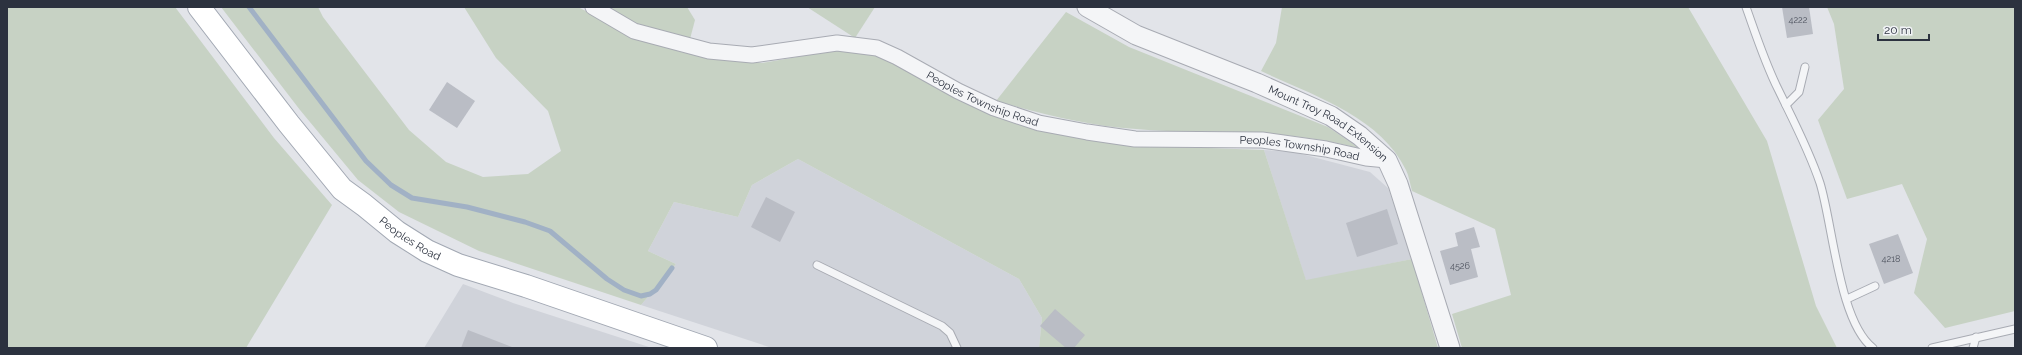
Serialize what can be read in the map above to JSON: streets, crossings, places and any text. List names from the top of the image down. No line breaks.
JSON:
{"streets":{"main road":["Peoples Road"],"street":["Peoples Township Road","Mount Troy Road Extension"]},"crossings":[["Peoples Township Road","Mount Troy Road Extension"]],"house_numbers":["4222","4218","4526"],"scale_bar":"20 m"}
